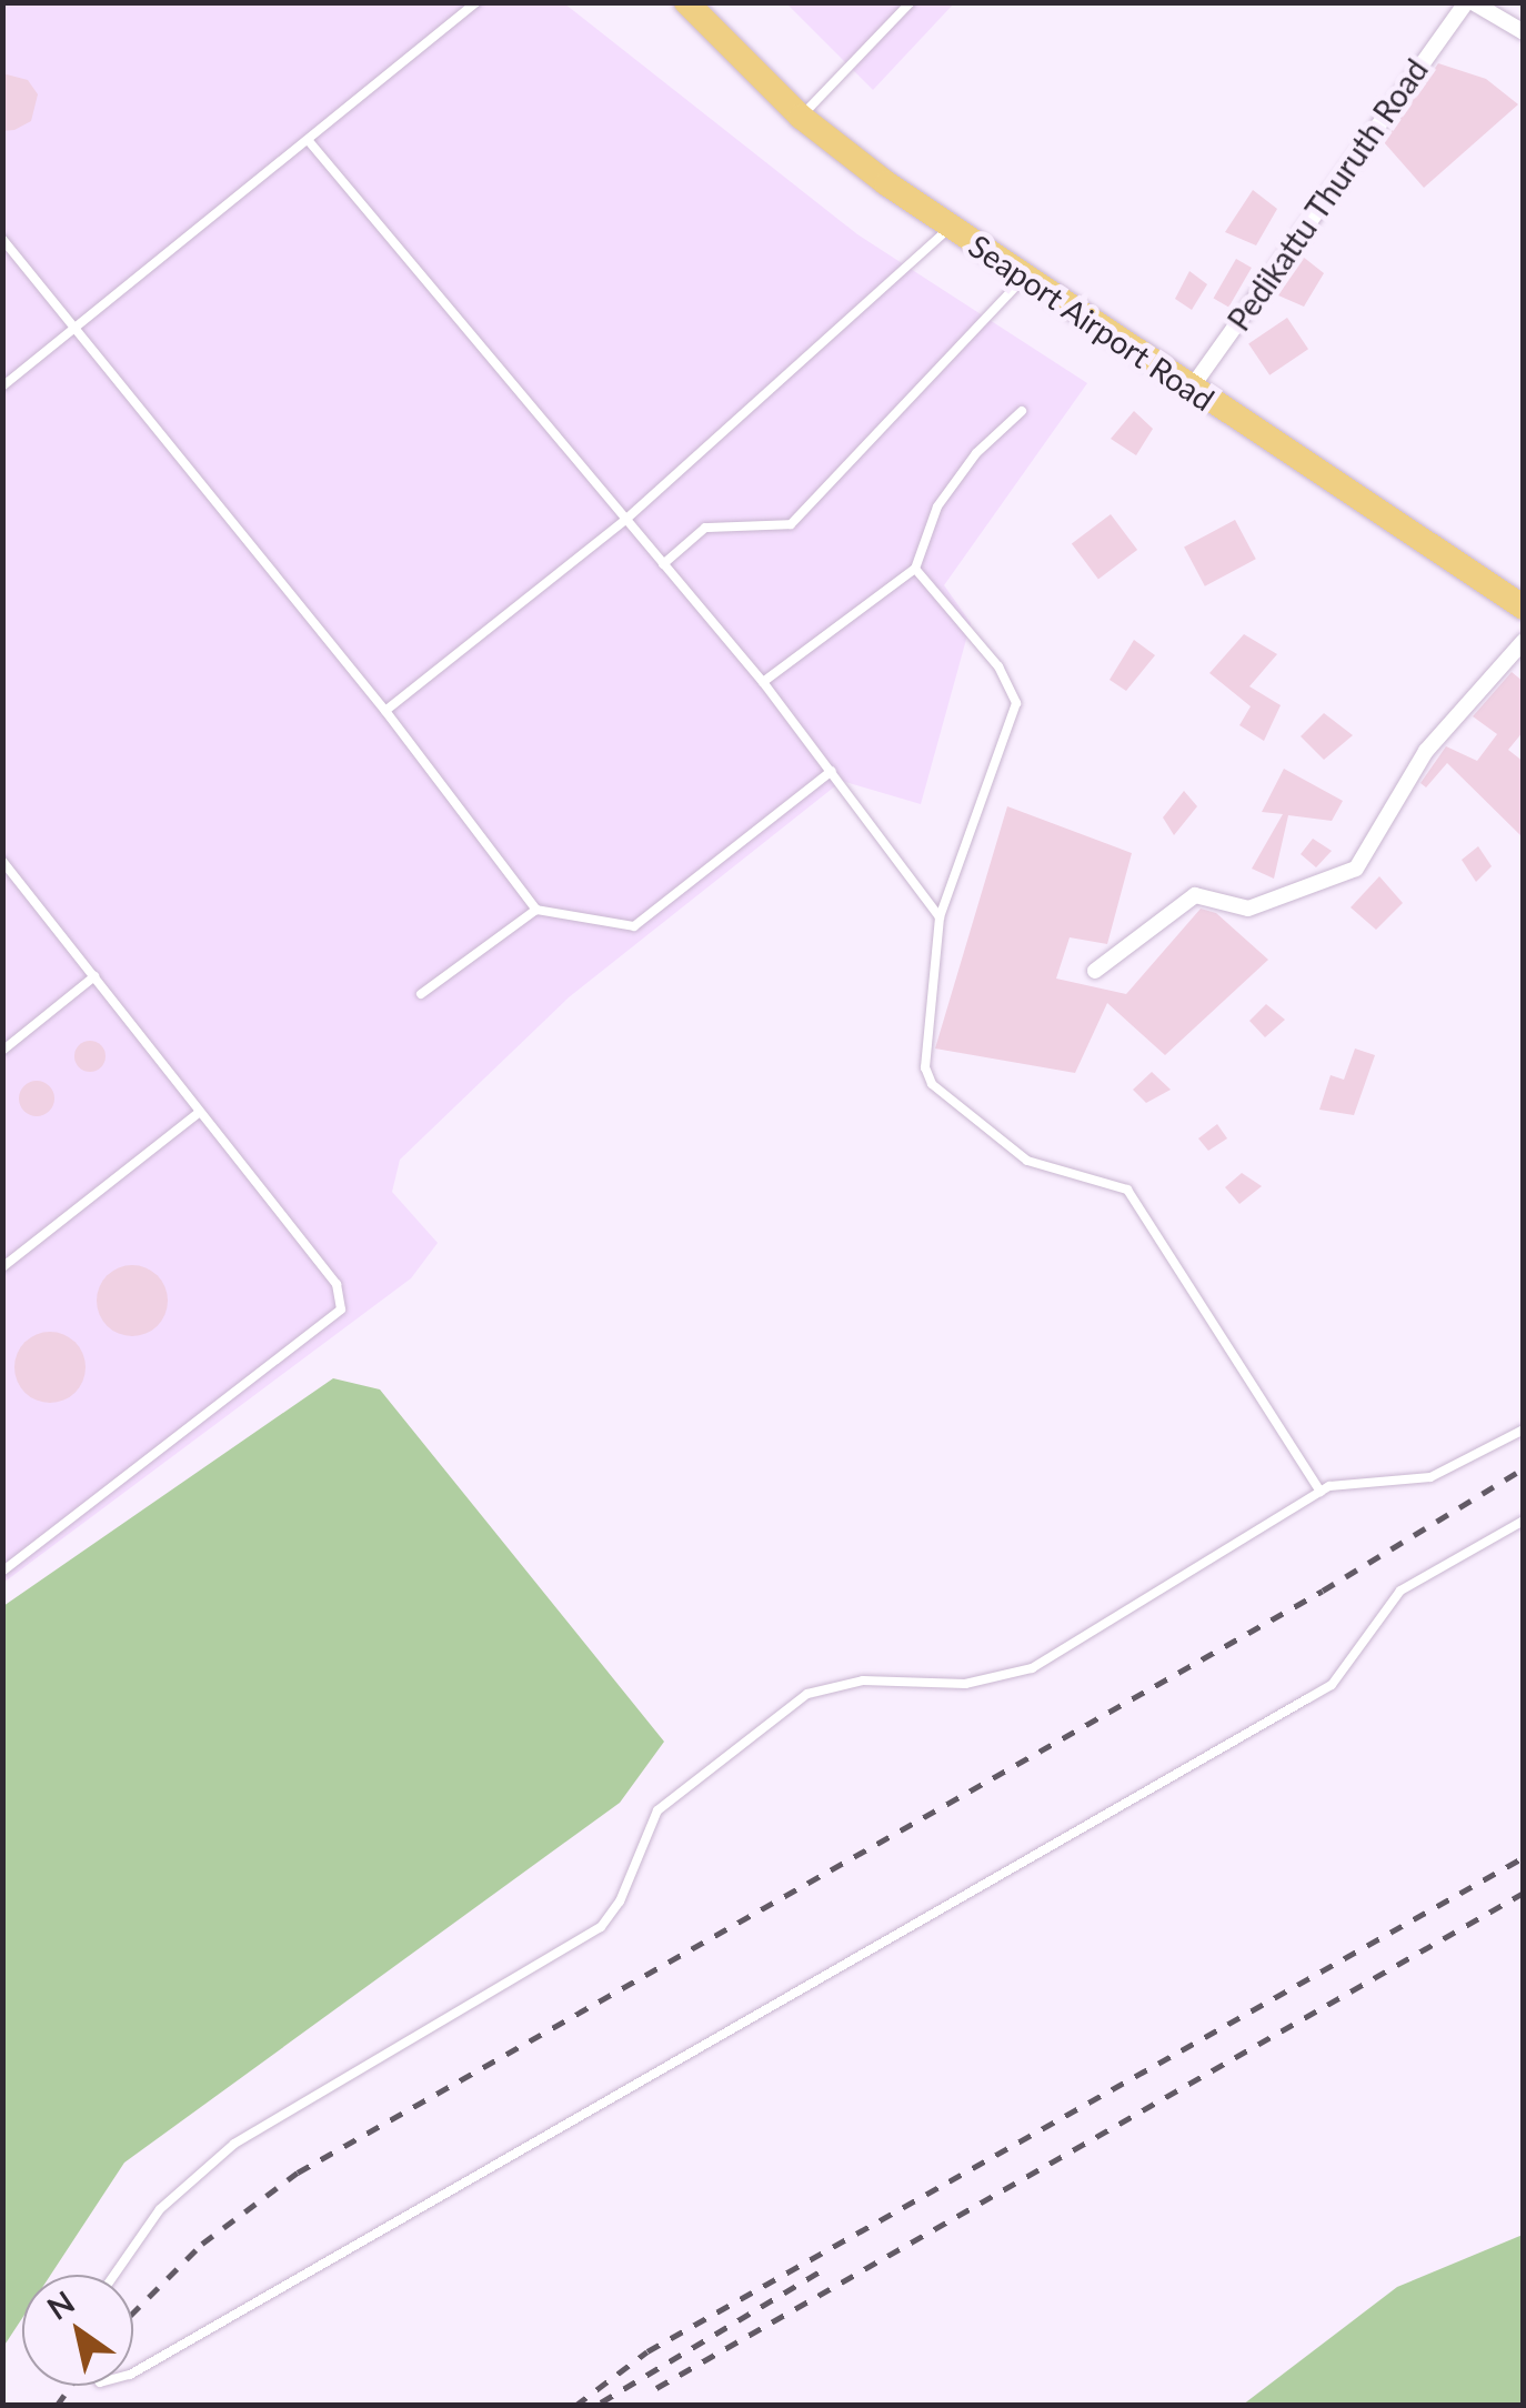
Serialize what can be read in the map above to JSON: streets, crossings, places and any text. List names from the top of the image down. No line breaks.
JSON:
{"streets":{"main road":["Seaport Airport Road"],"street":["Pedikattu Thuruth Road"]},"crossings":[["Pedikattu Thuruth Road","Seaport Airport Road"]],"north":"top left"}
